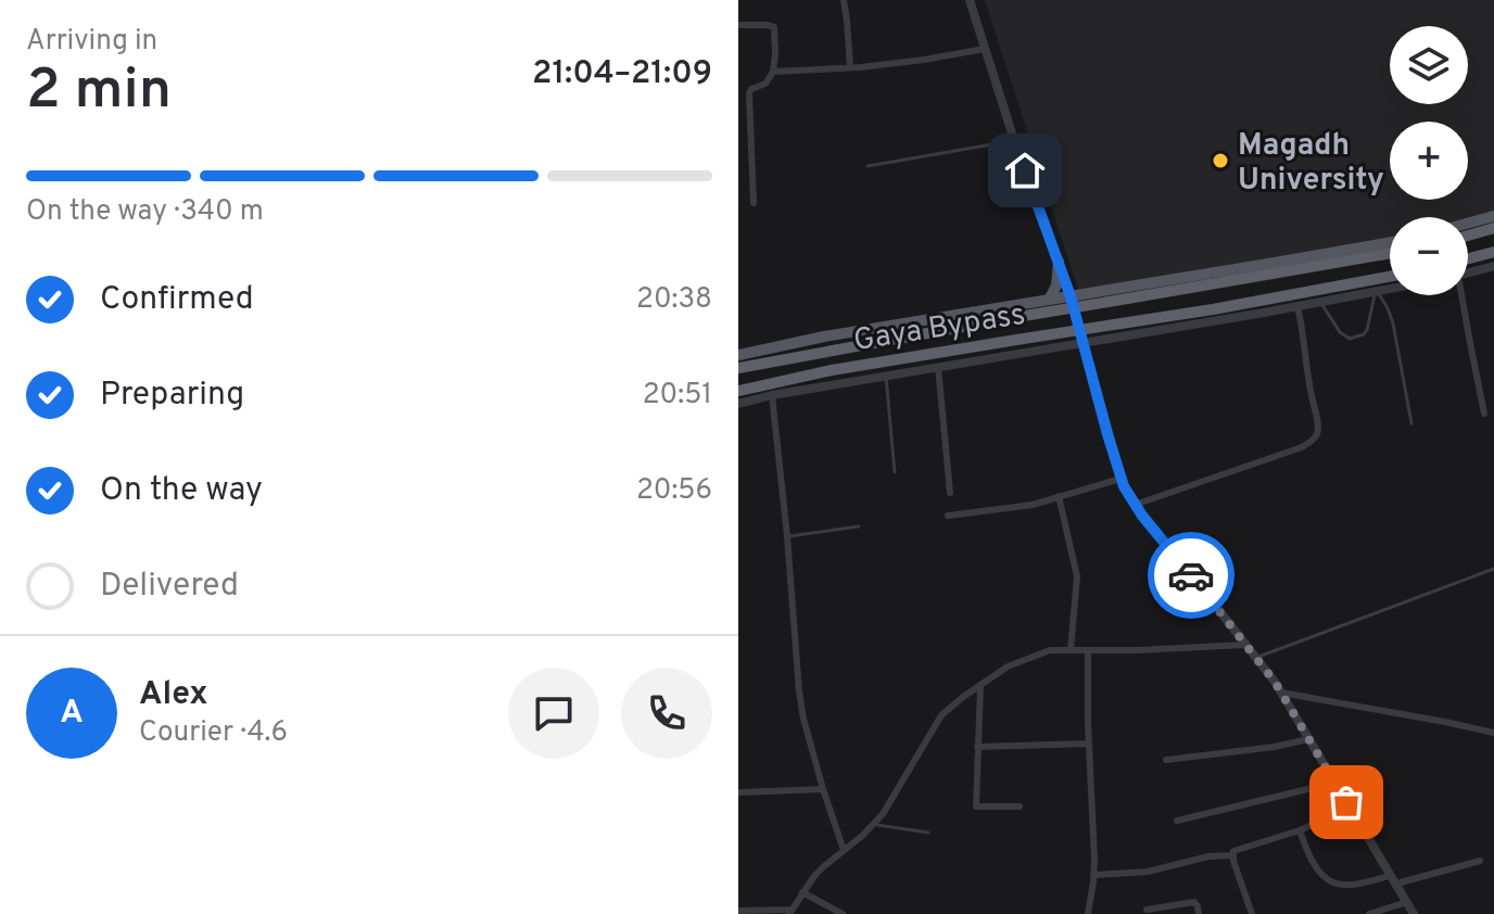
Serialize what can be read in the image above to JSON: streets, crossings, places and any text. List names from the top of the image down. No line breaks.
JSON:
{"streets":{"highway":["Gaya Bypass"]},"places":["Magadh University"],"page":{"heading":["2 min","Arriving in","21:04–21:09"],"panel":["Alex","Courier · 4.6"],"map_buttons":["+","−"],"bar":"On the way · 340 m","list":[["Confirmed","20:38"],["Preparing","20:51"],["On the way","20:56"],"Delivered"],"round":"A"}}
